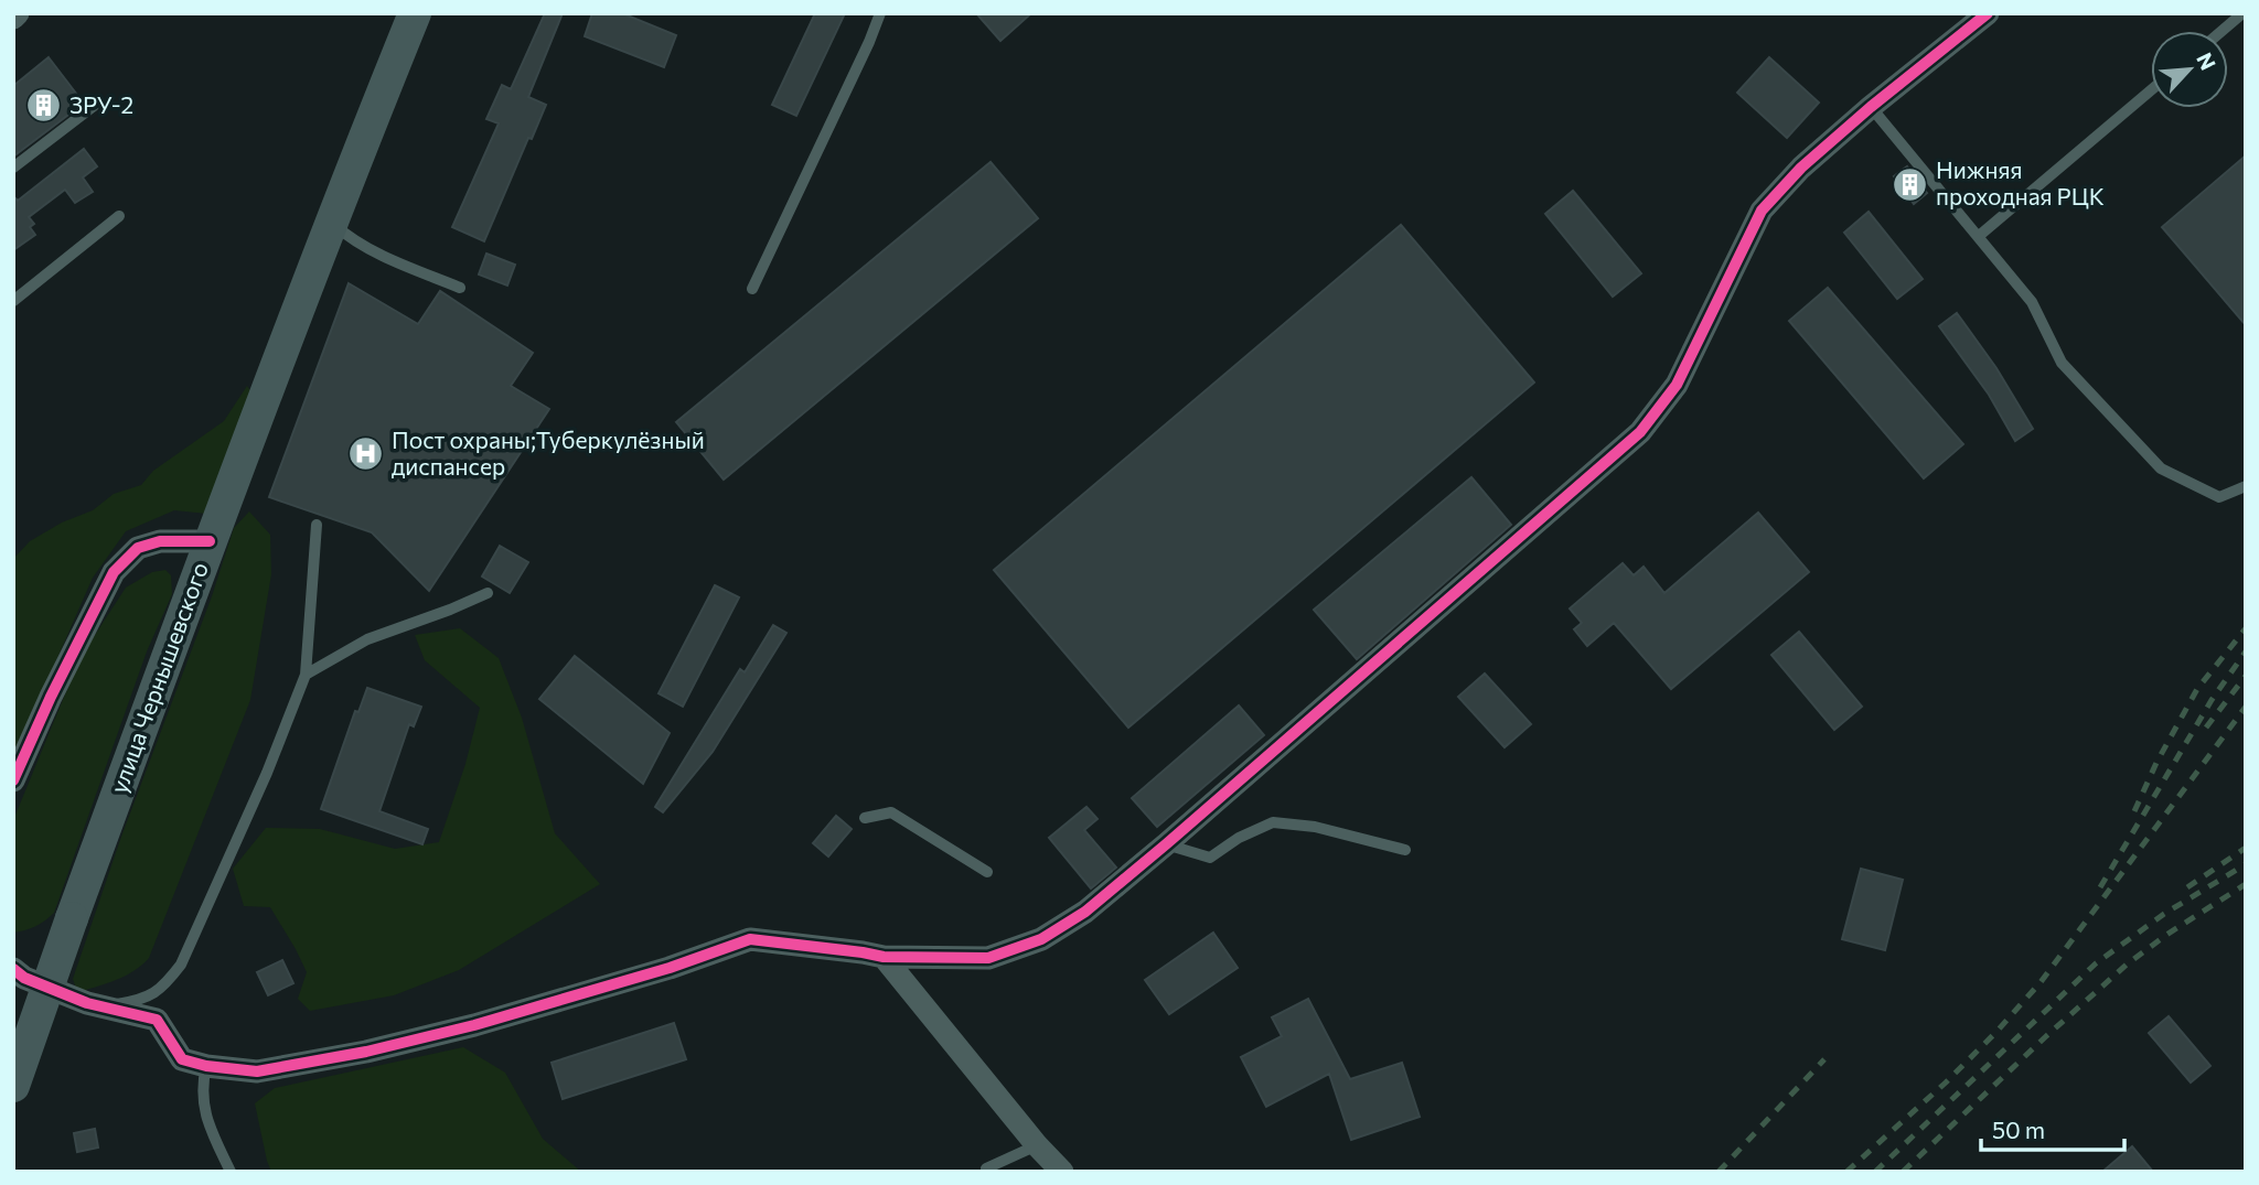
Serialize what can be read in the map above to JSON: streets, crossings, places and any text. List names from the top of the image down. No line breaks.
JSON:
{"streets":{"main road":["улица Чернышевского"]},"places":{"building":["ЗРУ-2","Нижняя проходная РЦК"],"hospital":["Пост охраны;Туберкулёзный диспансер"]},"scale_bar":"50 m","north":"top right"}
